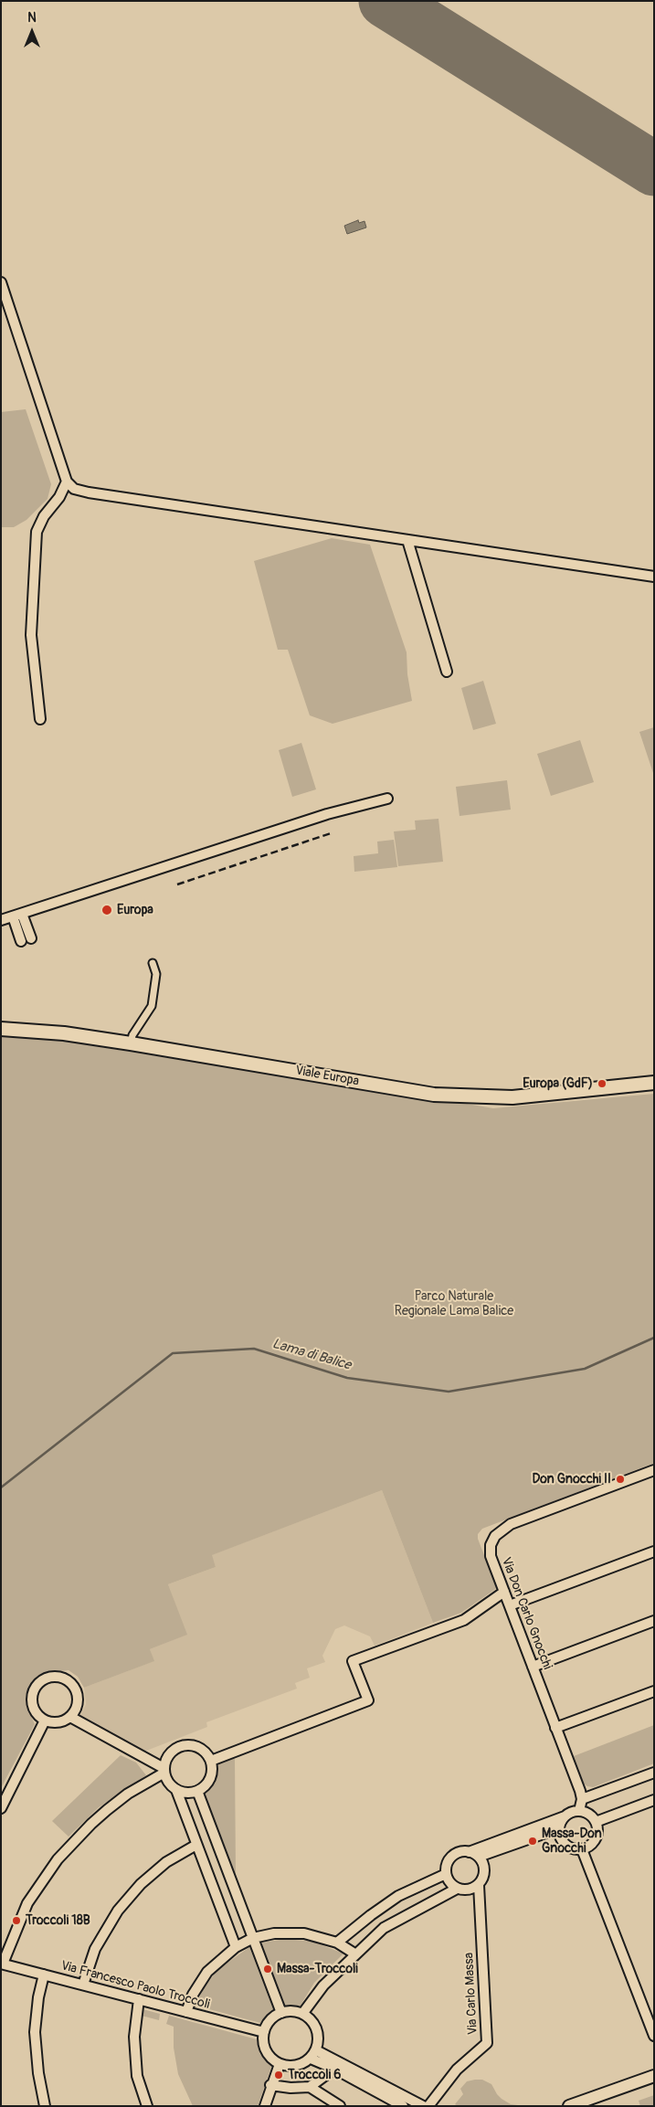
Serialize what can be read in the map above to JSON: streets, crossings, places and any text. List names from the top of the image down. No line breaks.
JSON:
{"streets":{"main road":["Viale Europa"],"street":["Via Don Carlo Gnocchi","Via Francesco Paolo Troccoli","Via Carlo Massa"]},"water":["Lama di Balice"],"parks":["Parco Naturale Regionale Lama Balice"],"places":["Europa","Europa (GdF)","Don Gnocchi II","Massa-Don Gnocchi","Troccoli 18B","Massa-Troccoli","Troccoli 6"],"north":"top"}
